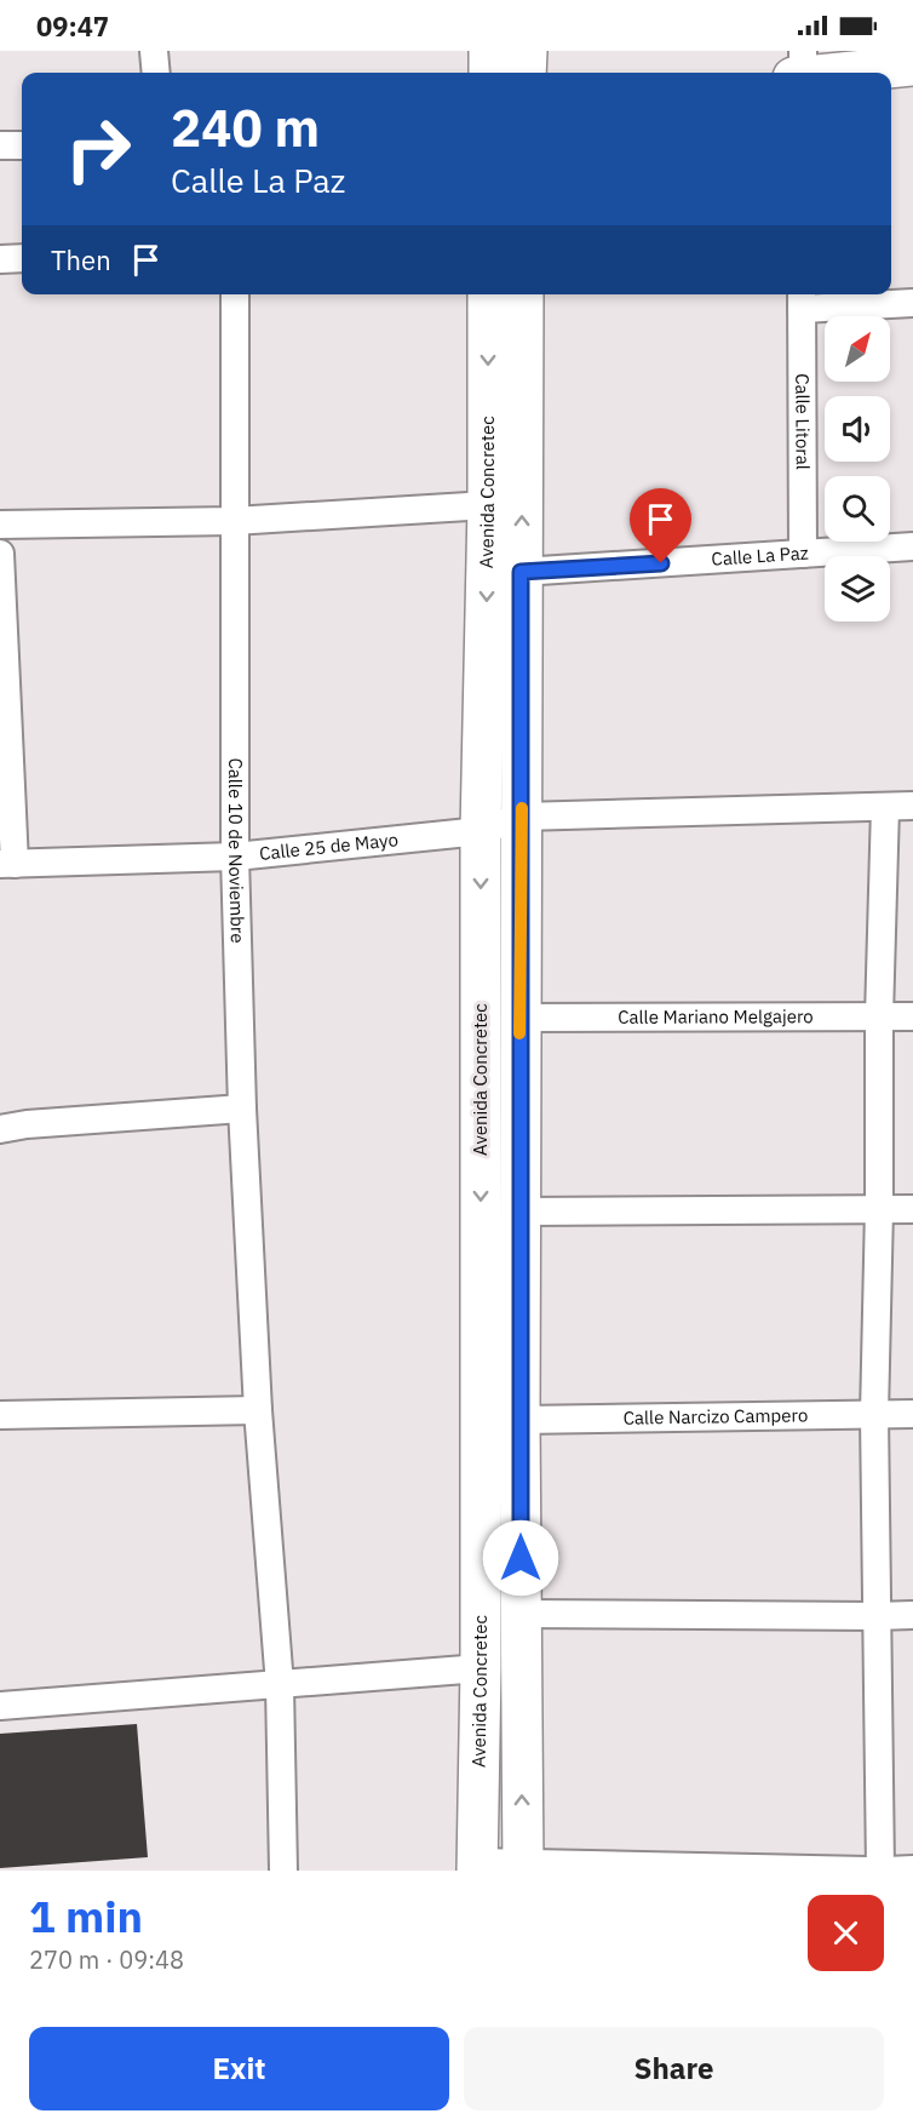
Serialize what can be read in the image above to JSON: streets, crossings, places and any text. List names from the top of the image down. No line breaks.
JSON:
{"streets":{"street":["Calle Litoral","Avenida Concretec","Calle La Paz","Calle 25 de Mayo","Calle 10 de Noviembre","Calle Mariano Melgajero","Calle Narcizo Campero"]},"crossings":[["Calle Litoral","Calle La Paz"],["Avenida Concretec","Calle La Paz"],["Avenida Concretec","Calle 25 de Mayo"],["Avenida Concretec","Calle Mariano Melgajero"],["Avenida Concretec","Calle Narcizo Campero"],["Calle 25 de Mayo","Calle 10 de Noviembre"]],"north":"top right","page":{"status":"09:47","turn":["240 m","Calle La Paz"],"then":"Then","heading":["1 min","270 m · 09:48"],"buttons":["Exit","Share"]}}
